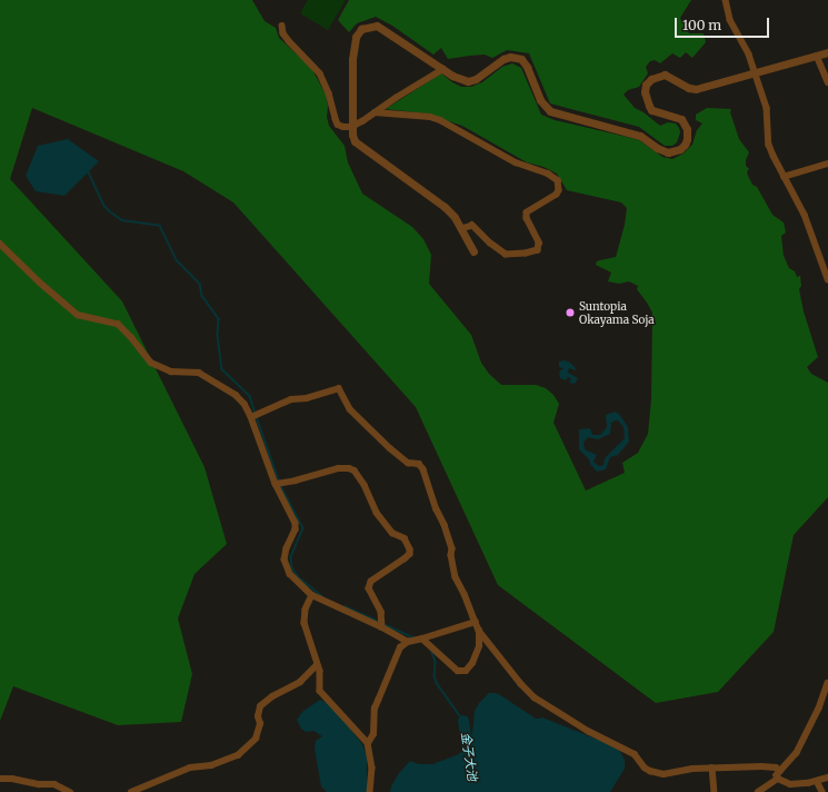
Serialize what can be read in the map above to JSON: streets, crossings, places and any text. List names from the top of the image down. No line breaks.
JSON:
{"water":["金子大池"],"places":["Suntopia Okayama Soja"],"scale_bar":"100 m"}
